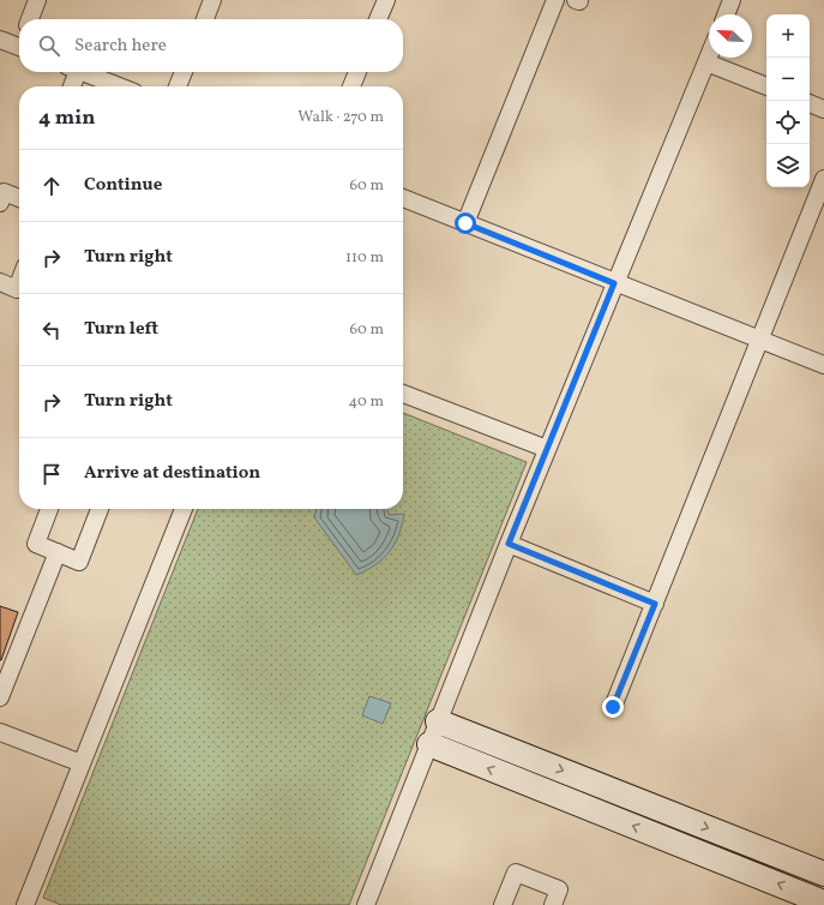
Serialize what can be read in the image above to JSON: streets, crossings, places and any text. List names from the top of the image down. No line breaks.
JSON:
{"north":"top left","page":{"map_buttons":["+","−"],"search":"Search here","heading":["4 min","Walk · 270 m"],"list":[["Continue","60 m"],["Turn right","110 m"],["Turn left","60 m"],["Turn right","40 m"],"Arrive at destination"]}}
